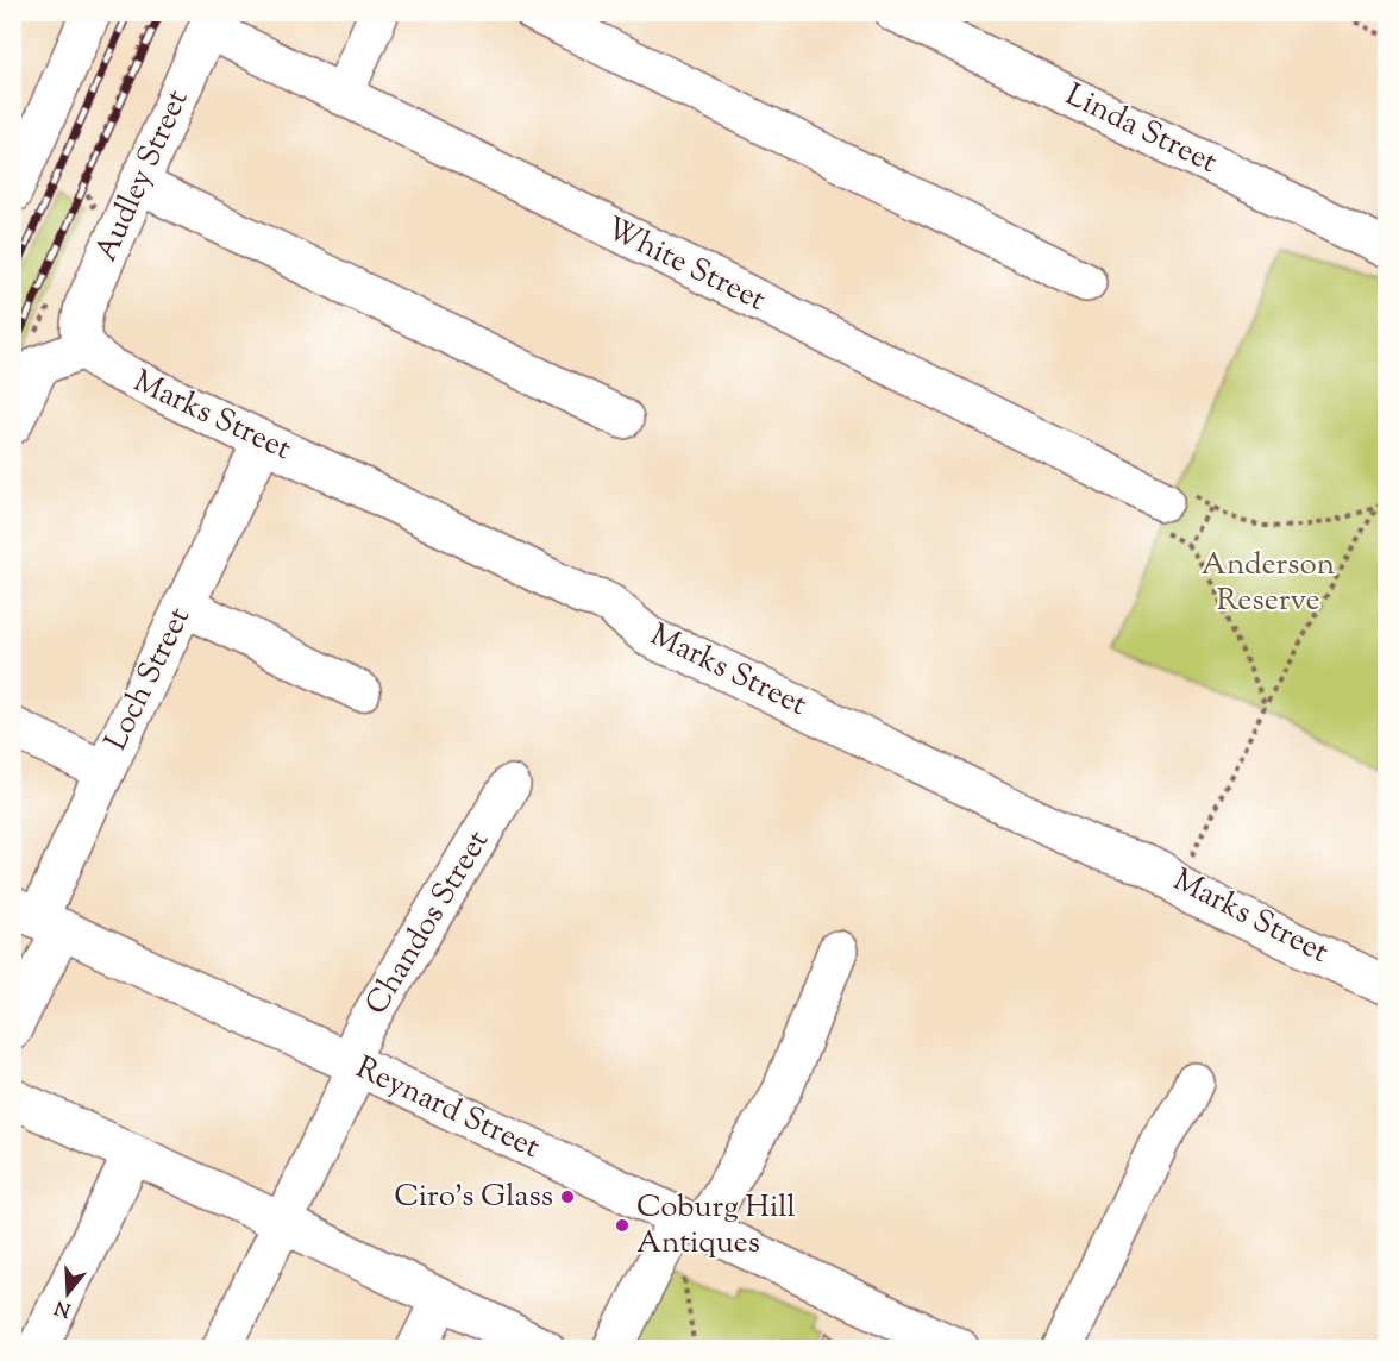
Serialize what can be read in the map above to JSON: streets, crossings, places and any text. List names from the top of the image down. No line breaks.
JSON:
{"streets":{"street":["Linda Street","Audley Street","White Street","Marks Street","Loch Street","Chandos Street","Reynard Street"]},"crossings":[["Audley Street","White Street"],["Audley Street","Marks Street"],["Marks Street","Loch Street"],["Loch Street","Reynard Street"],["Chandos Street","Reynard Street"]],"parks":["Anderson Reserve"],"places":["Ciro's Glass","Coburg Hill Antiques"],"north":"bottom"}
